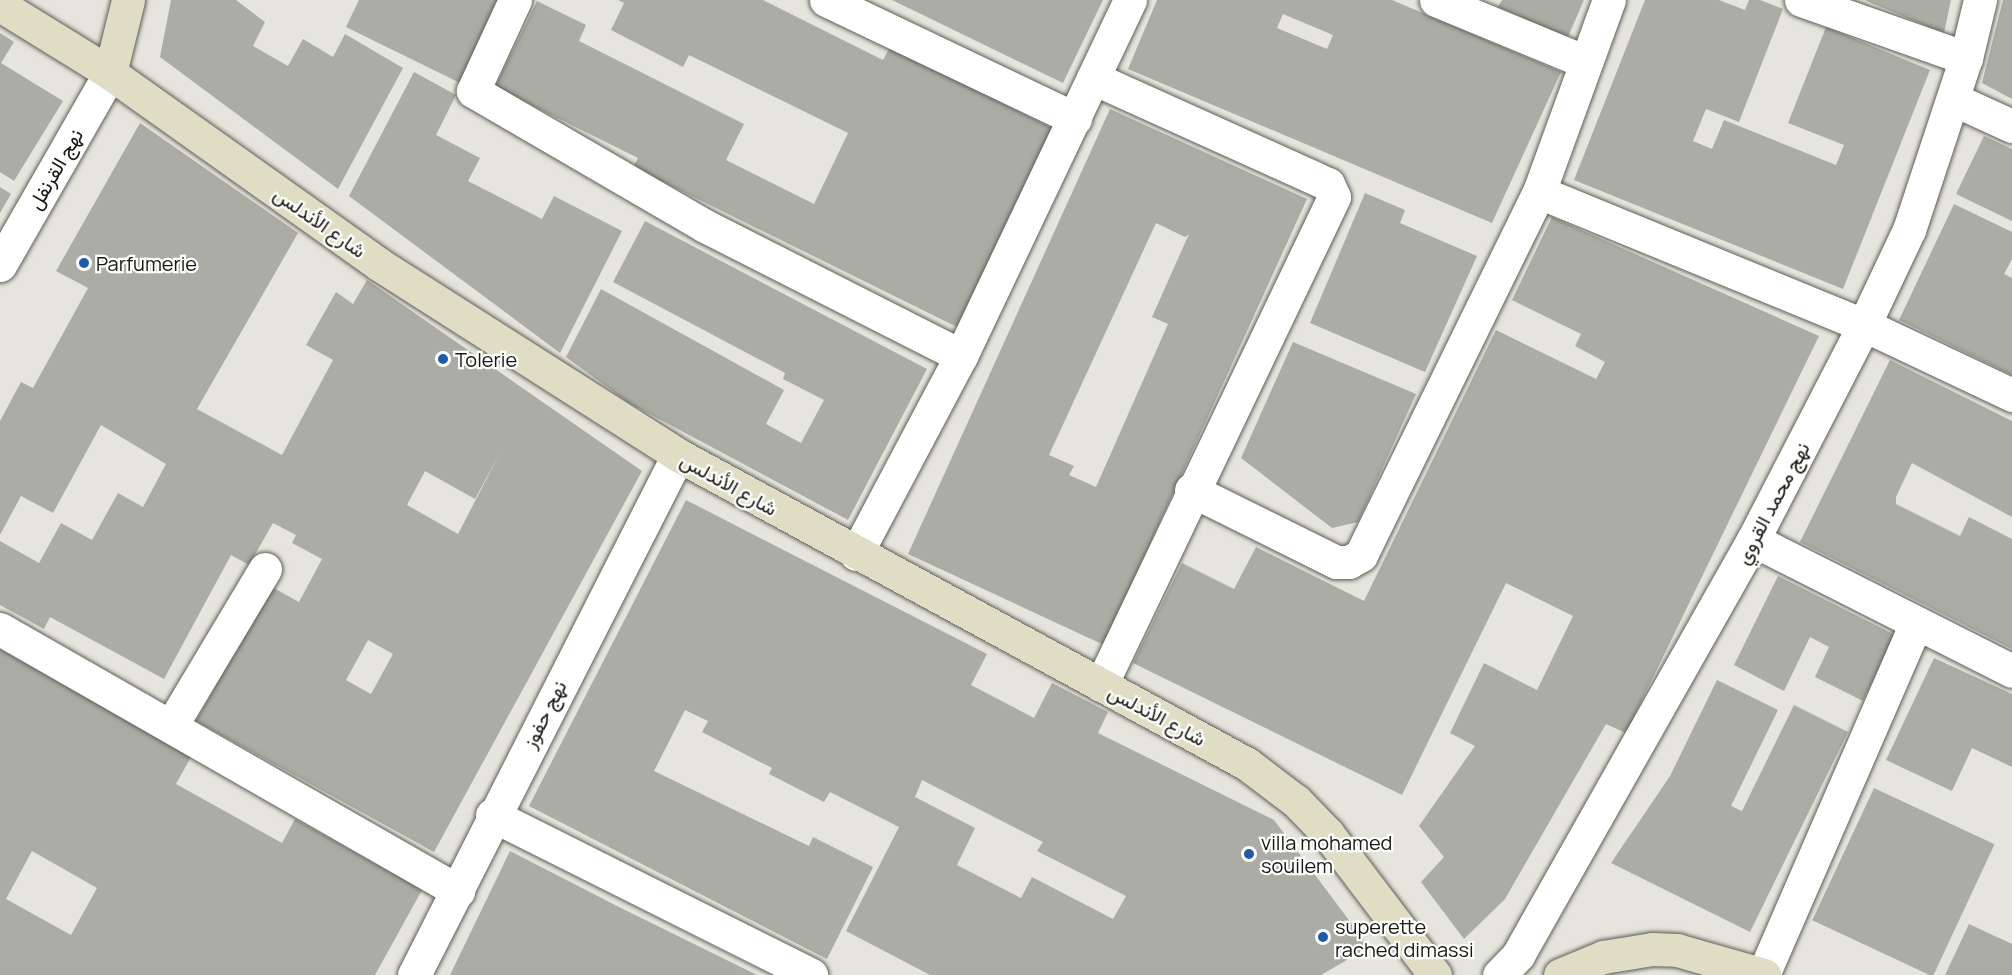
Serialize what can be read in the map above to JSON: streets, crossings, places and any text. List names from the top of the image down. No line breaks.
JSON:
{"streets":{"street":["نهج القرنفل","شارع الأندلس","نهج محمد القروي","نهج حفوز"]},"crossings":[["نهج القرنفل","شارع الأندلس"],["شارع الأندلس","نهج حفوز"]],"places":["Parfumerie","Tolerie","villa mohamed souilem","superette rached dimassi"]}
